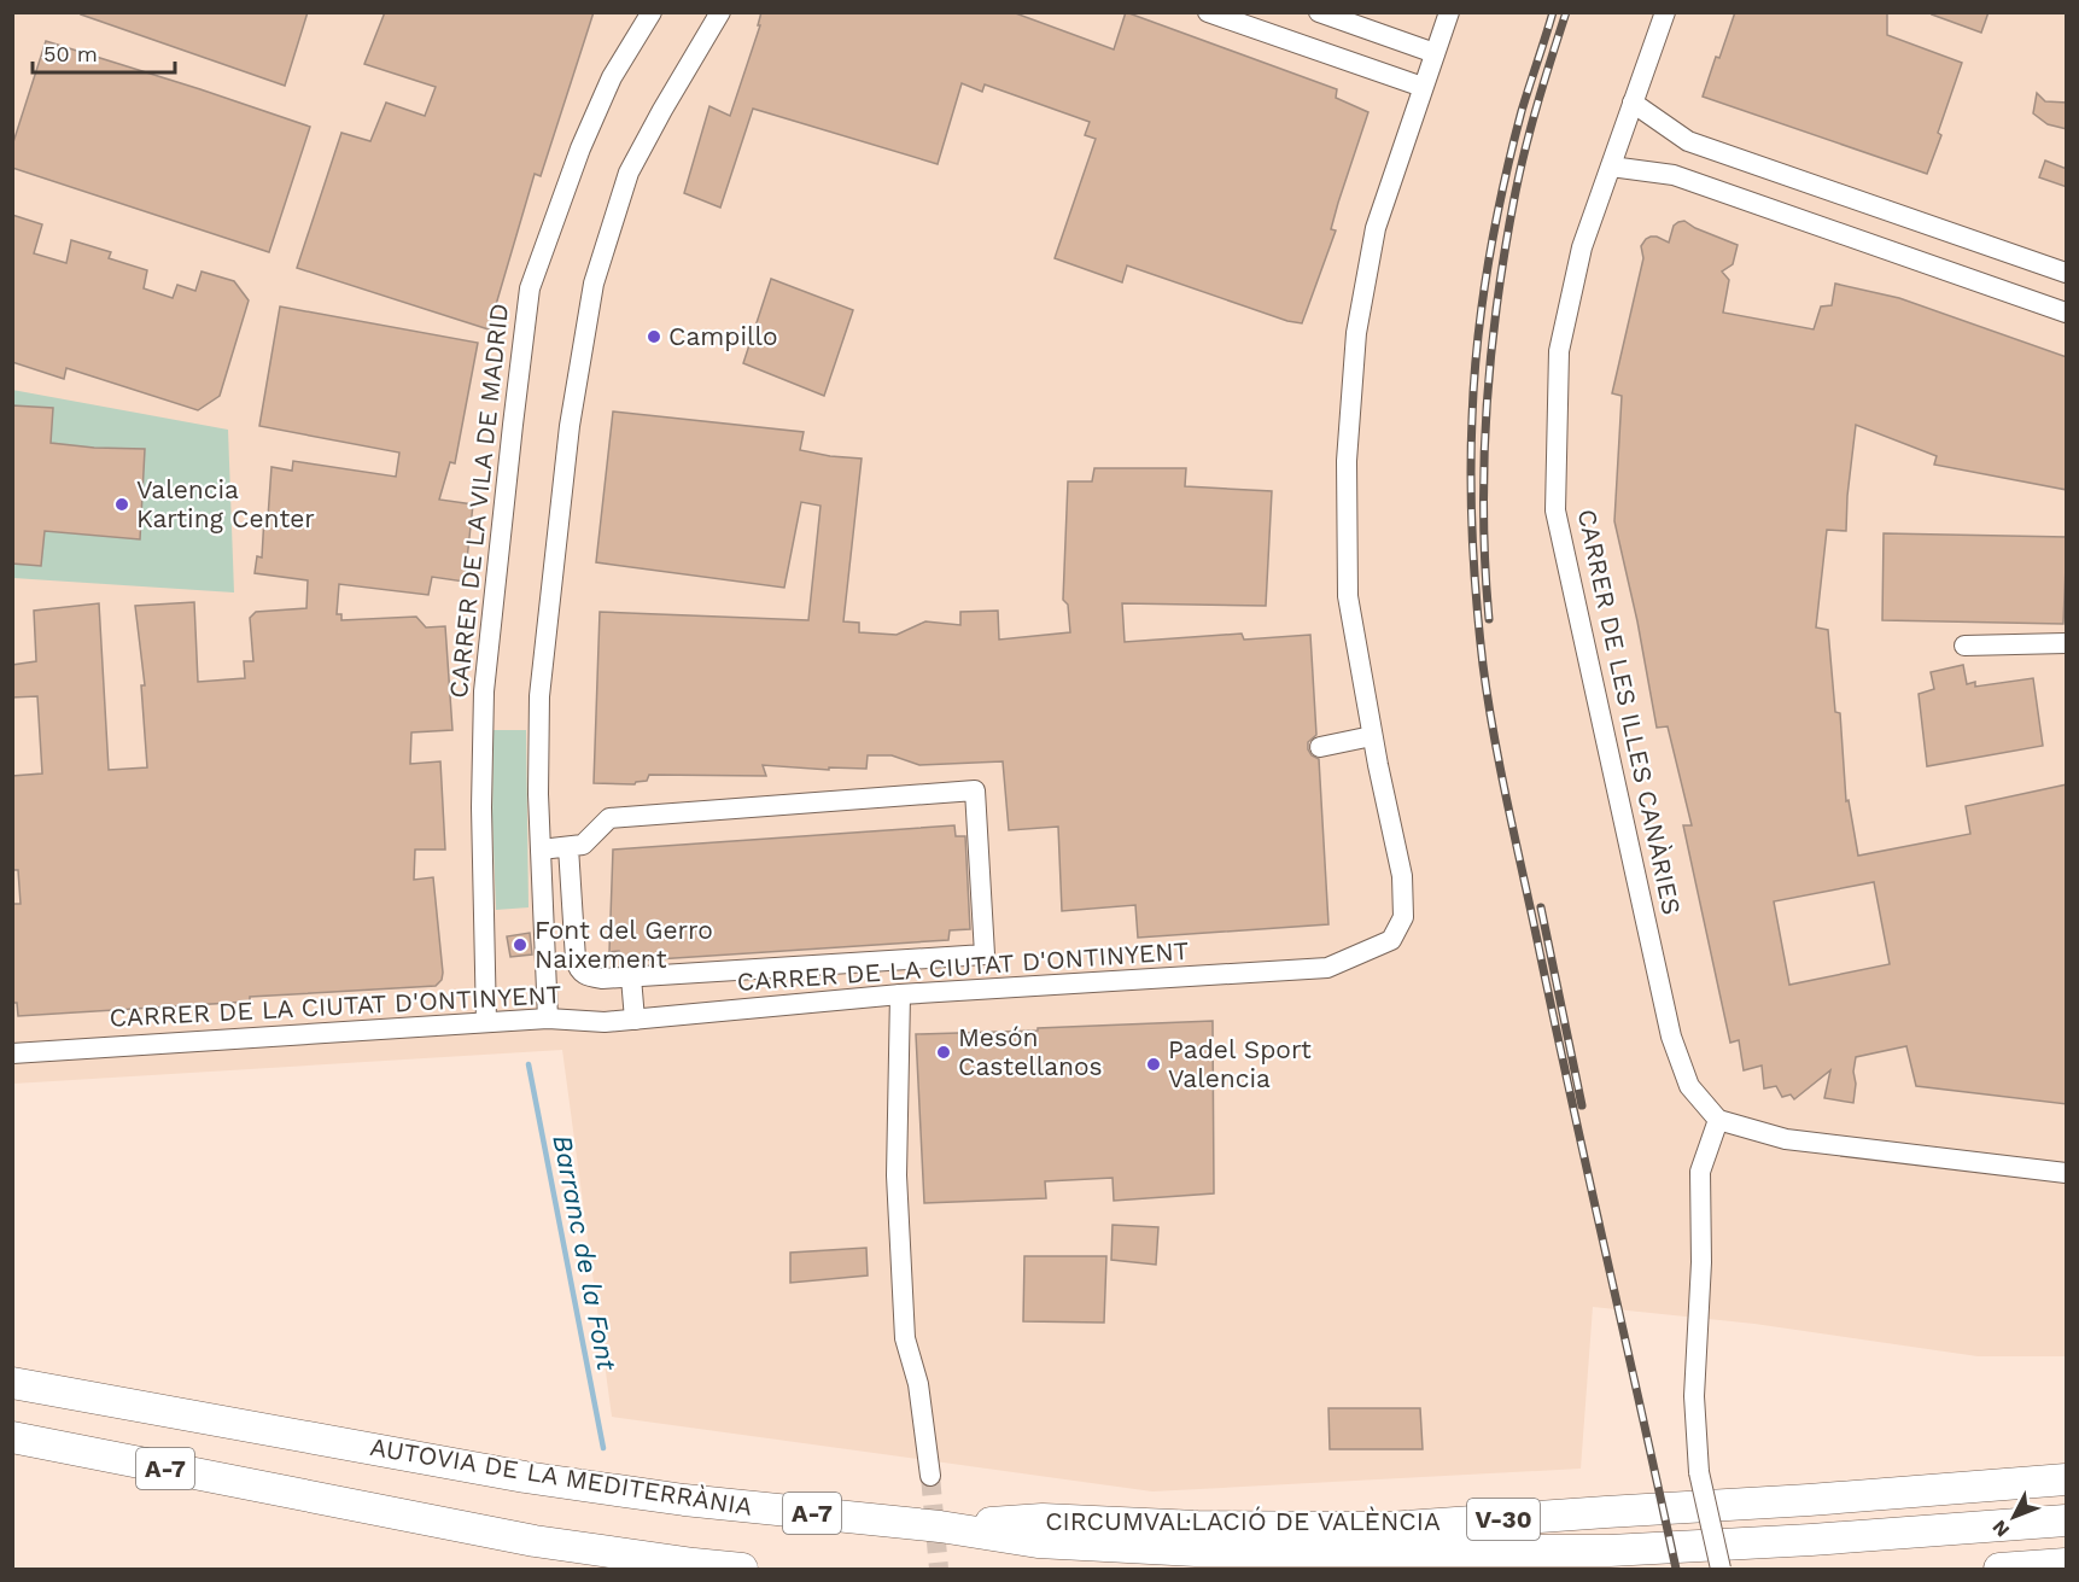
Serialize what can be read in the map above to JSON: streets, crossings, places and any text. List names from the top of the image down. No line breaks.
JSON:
{"streets":{"highway":["A-7","AUTOVIA DE LA MEDITERRÀNIA","V-30","CIRCUMVAL·LACIÓ DE VALÈNCIA"],"street":["CARRER DE LA VILA DE MADRID","CARRER DE LES ILLES CANÀRIES","CARRER DE LA CIUTAT D'ONTINYENT"]},"crossings":[["CARRER DE LA VILA DE MADRID","CARRER DE LA CIUTAT D'ONTINYENT"],["AUTOVIA DE LA MEDITERRÀNIA","CIRCUMVAL·LACIÓ DE VALÈNCIA"]],"water":["Barranc de la Font"],"places":["Campillo","Valencia Karting Center","Font del Gerro Naixement","Mesón Castellanos","Padel Sport Valencia"],"scale_bar":"50 m","north":"bottom left"}
